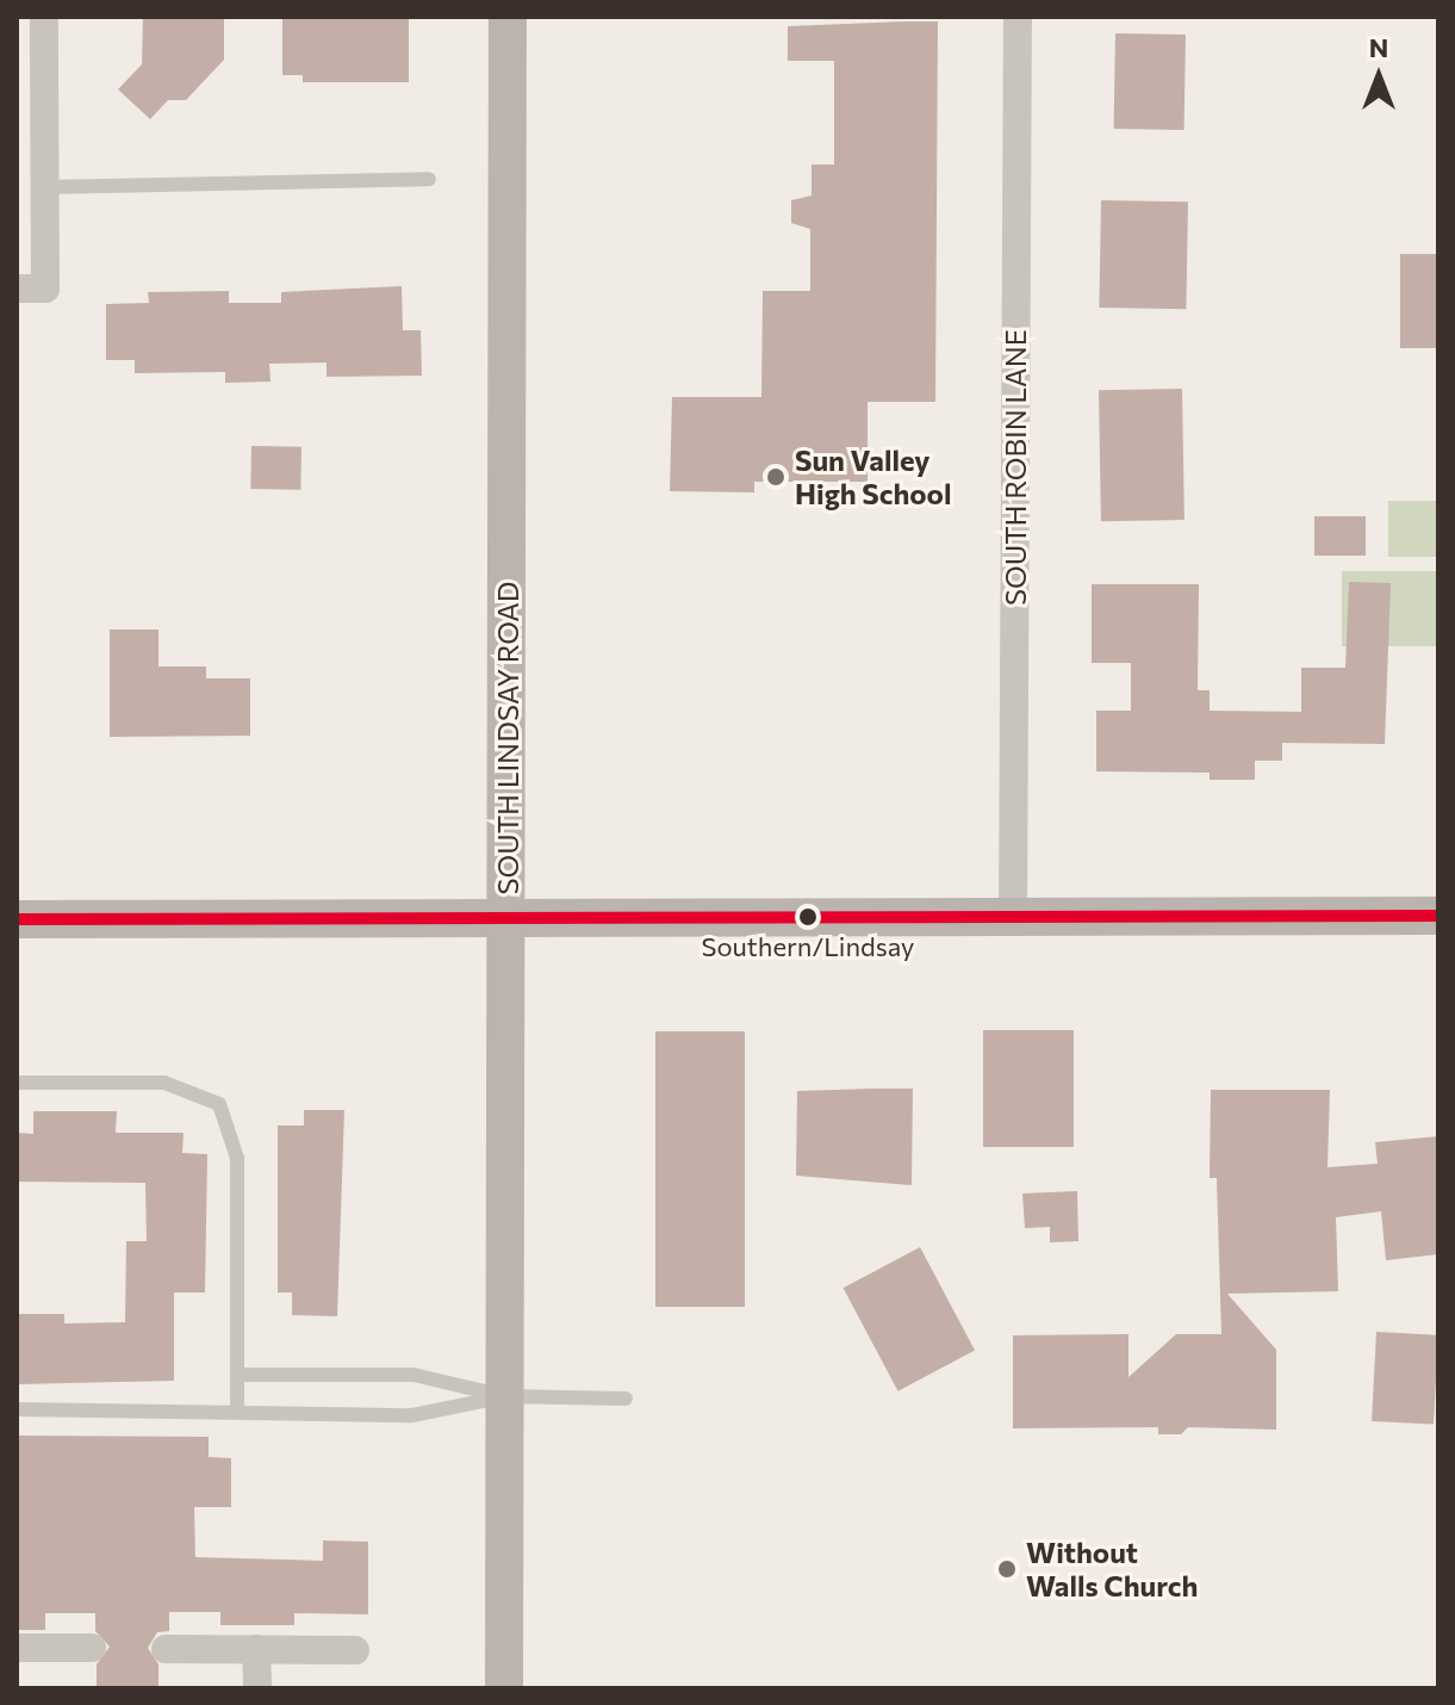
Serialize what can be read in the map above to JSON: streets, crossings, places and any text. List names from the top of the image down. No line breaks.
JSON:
{"streets":{"main road":["SOUTH LINDSAY ROAD"],"street":["SOUTH ROBIN LANE"]},"places":["Sun Valley High School","Southern/Lindsay","Without Walls Church"],"north":"top"}
